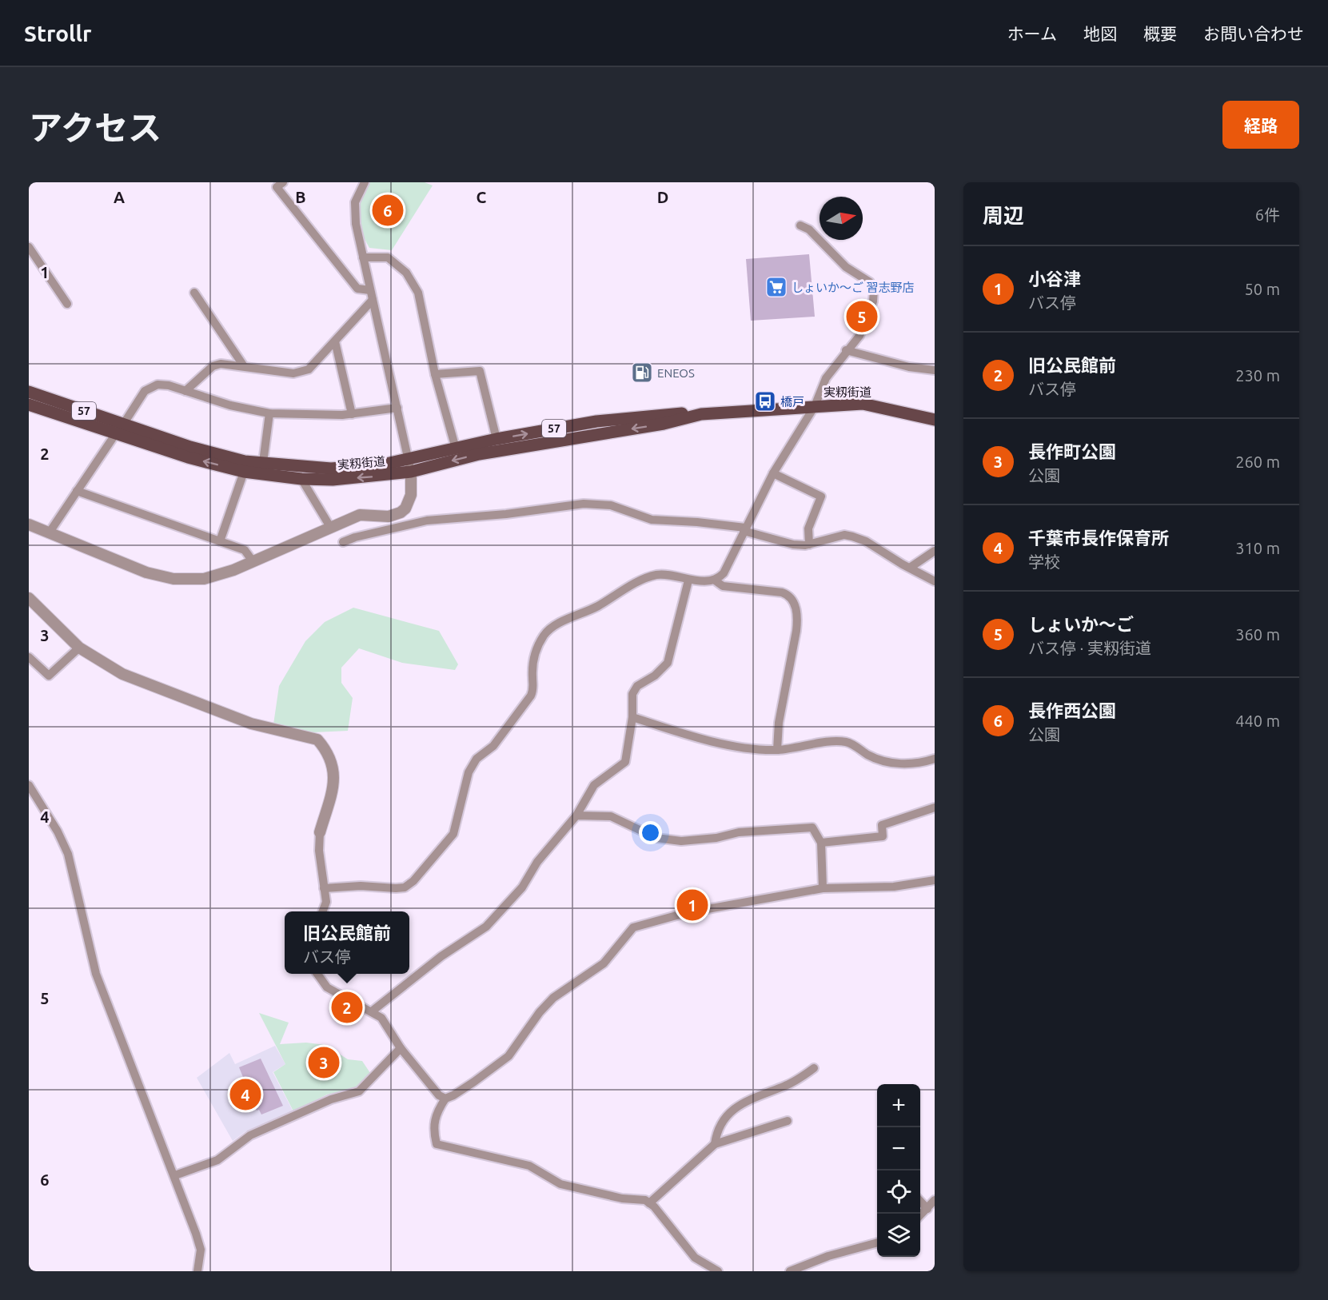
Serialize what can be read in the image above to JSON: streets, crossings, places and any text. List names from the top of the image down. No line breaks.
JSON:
{"streets":{"main road":["実籾街道","57"]},"places":{"supermarket":["しょいか～ご 習志野店"],"fuel station":["ENEOS"],"bus stop":["橋戸"]},"north":"right","page":{"header":"Strollr","nav":["ホーム","地図","概要","お問い合わせ"],"title":"アクセス","buttons":"経路","heading":["周辺","6件"],"pins":["6","5","1","2","3","4"],"list":[{"mark":"1","name":"小谷津","note":"バス停","value":"50 m"},{"mark":"2","name":"旧公民館前","note":"バス停","value":"230 m"},{"mark":"3","name":"長作町公園","note":"公園","value":"260 m"},{"mark":"4","name":"千葉市長作保育所","note":"学校","value":"310 m"},{"mark":"5","name":"しょいか〜ご","note":"バス停 · 実籾街道","value":"360 m"},{"mark":"6","name":"長作西公園","note":"公園","value":"440 m"}],"popup":["旧公民館前","バス停"],"map_buttons":["+","−"]},"grid":{"columns":["A","B","C","D"],"rows":["1","2","3","4","5","6"]}}
